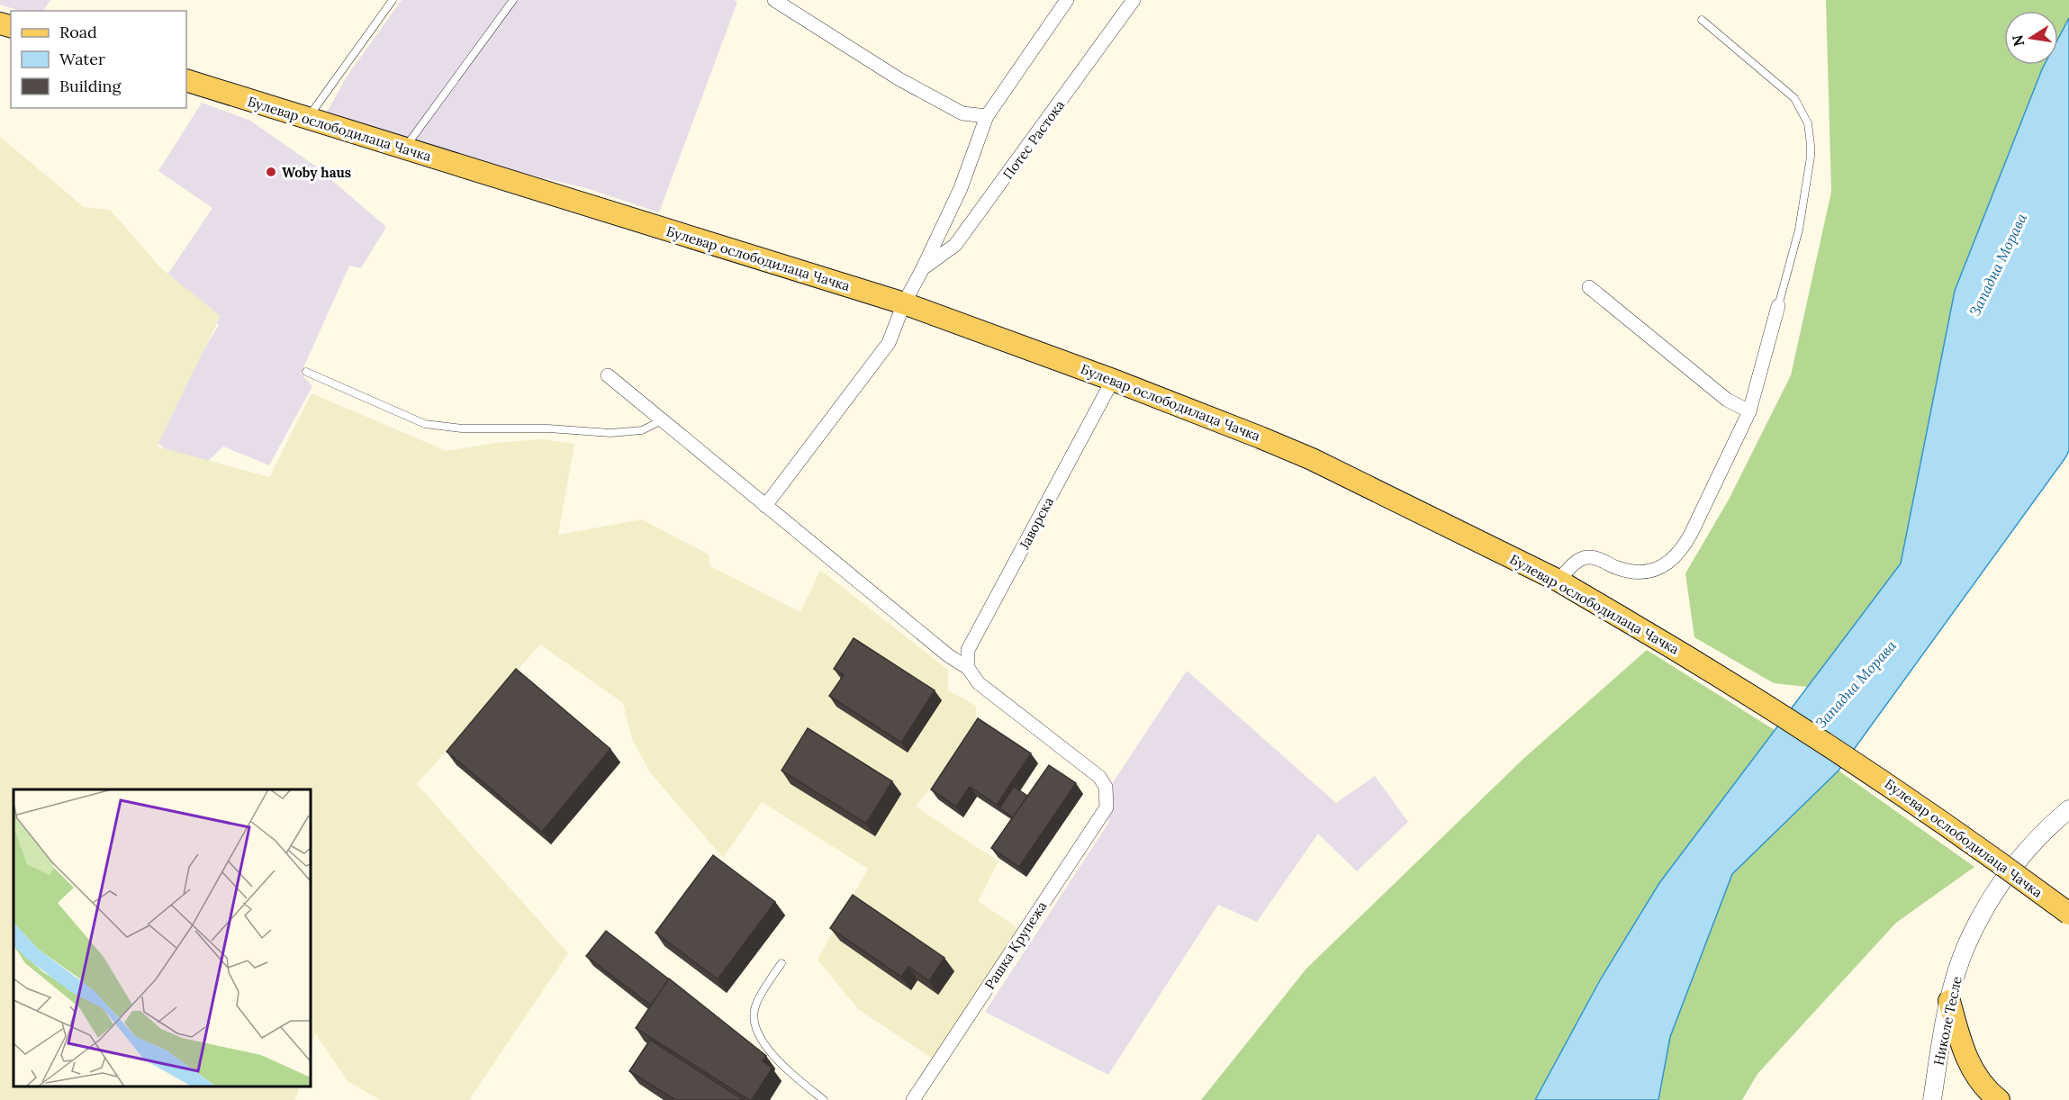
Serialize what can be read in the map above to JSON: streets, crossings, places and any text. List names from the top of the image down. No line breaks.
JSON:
{"streets":{"main road":["Булевар ослободилаца Чачка"],"street":["Потес Растока","Јаворска","Рашка Крупежа","Николе Тесле"]},"crossings":[["Булевар ослободилаца Чачка","Потес Растока"],["Булевар ослободилаца Чачка","Јаворска"],["Јаворска","Рашка Крупежа"]],"water":["Западна Морава"],"places":["Woby haus"],"legend":["Road","Water","Building"],"north":"left"}
